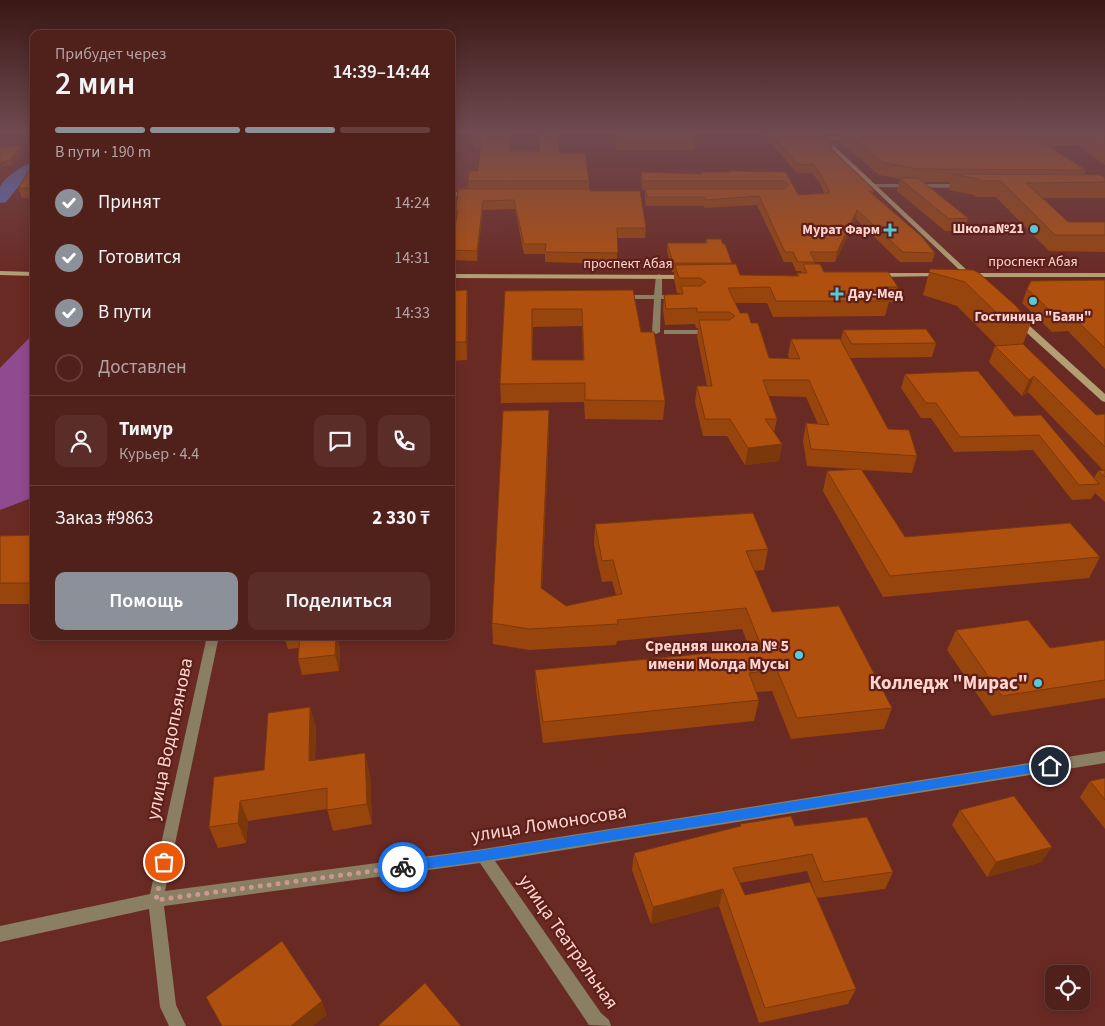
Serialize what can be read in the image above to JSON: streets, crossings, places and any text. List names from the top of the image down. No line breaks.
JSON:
{"streets":{"main road":["проспект Абая"],"street":["улица Водопьянова","улица Ломоносова","улица Театральная"]},"crossings":[["улица Водопьянова","улица Ломоносова"],["улица Ломоносова","улица Театральная"]],"places":{"other":["Школа№21","Гостиница \"Баян\"","Средняя школа № 5 имени Молда Мусы","Колледж \"Мирас\""],"health":["Мурат Фарм","Дау-Мед"]},"page":{"heading":["2 мин","Прибудет через","14:39–14:44"],"panel":["Тимур","Курьер · 4.4","Заказ #9863","2 330 ₸"],"bar":"В пути · 190 m","list":[["Принят","14:24"],["Готовится","14:31"],["В пути","14:33"],"Доставлен"],"buttons":["Помощь","Поделиться"]}}
